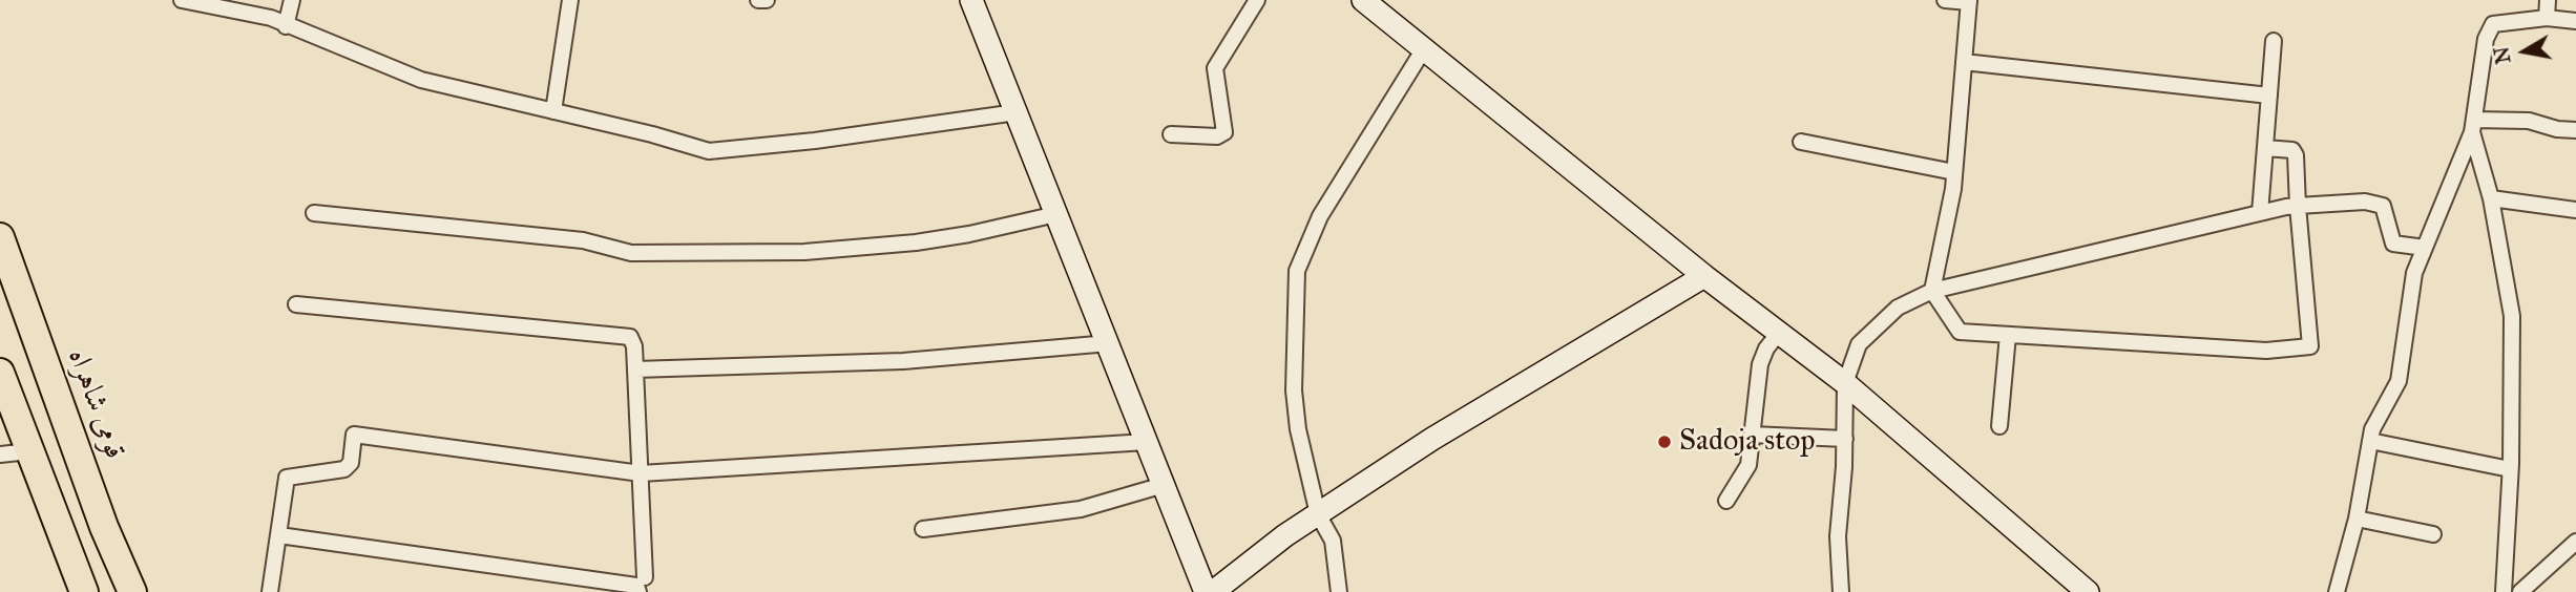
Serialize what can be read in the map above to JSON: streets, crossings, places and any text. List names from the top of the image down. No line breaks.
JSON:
{"streets":{"highway":["قومی شاہراہ"]},"places":["Sadoja stop"],"north":"left"}
